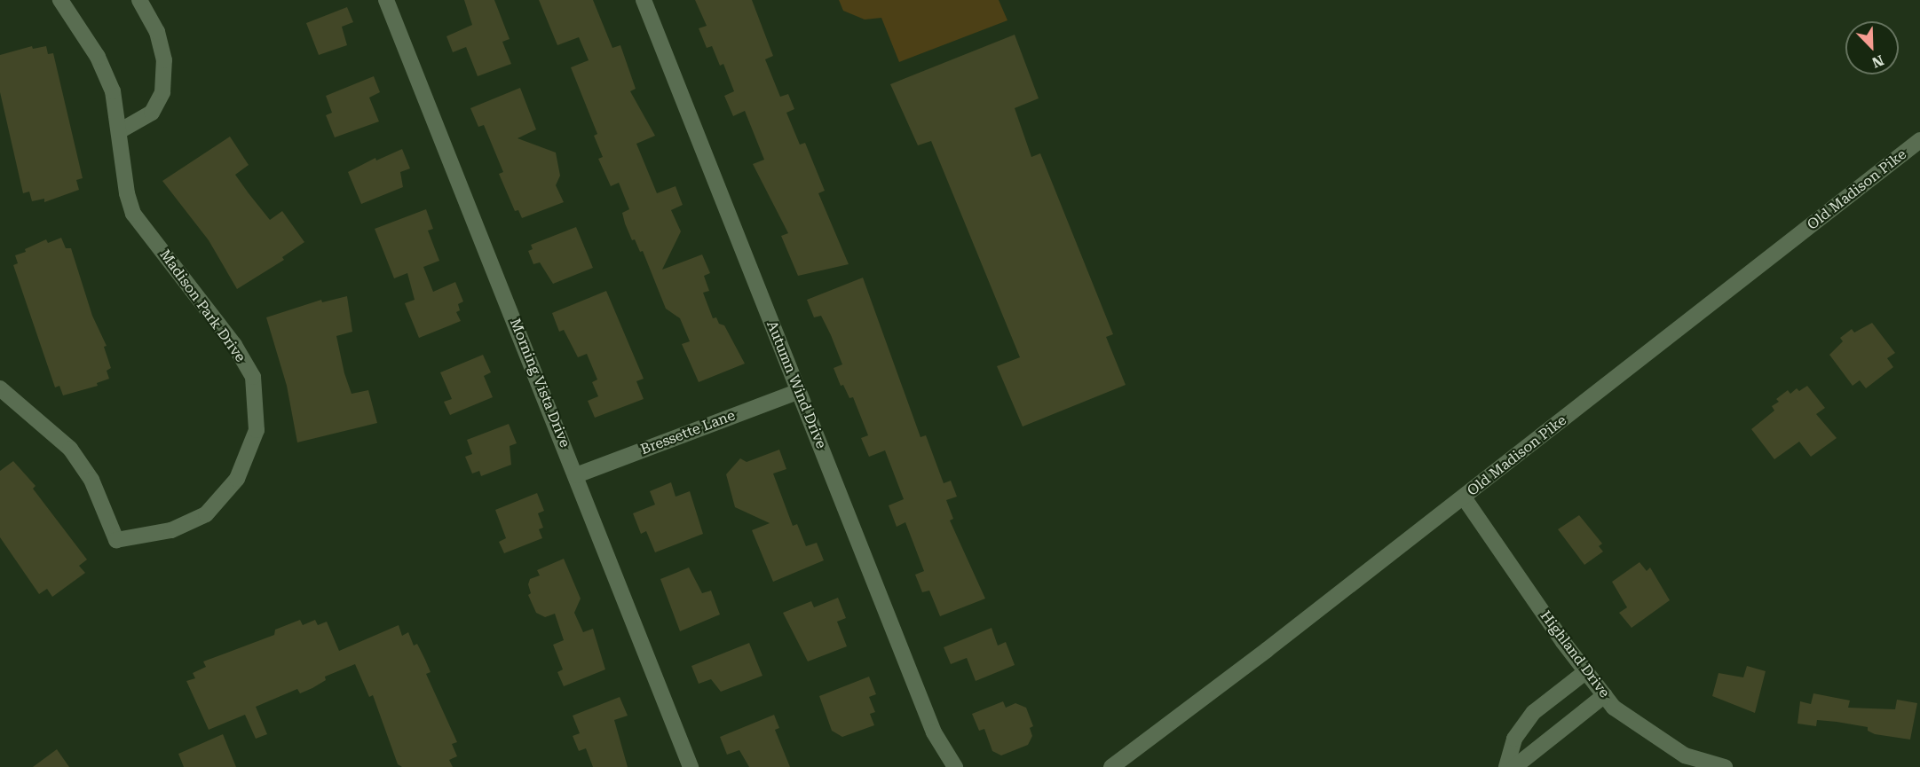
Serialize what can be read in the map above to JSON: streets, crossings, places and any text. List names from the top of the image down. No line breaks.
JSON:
{"streets":{"street":["Old Madison Pike","Madison Park Drive","Morning Vista Drive","Autumn Wind Drive","Bressette Lane","Highland Drive"]},"crossings":[["Old Madison Pike","Highland Drive"],["Morning Vista Drive","Bressette Lane"],["Autumn Wind Drive","Bressette Lane"]],"north":"bottom right"}
